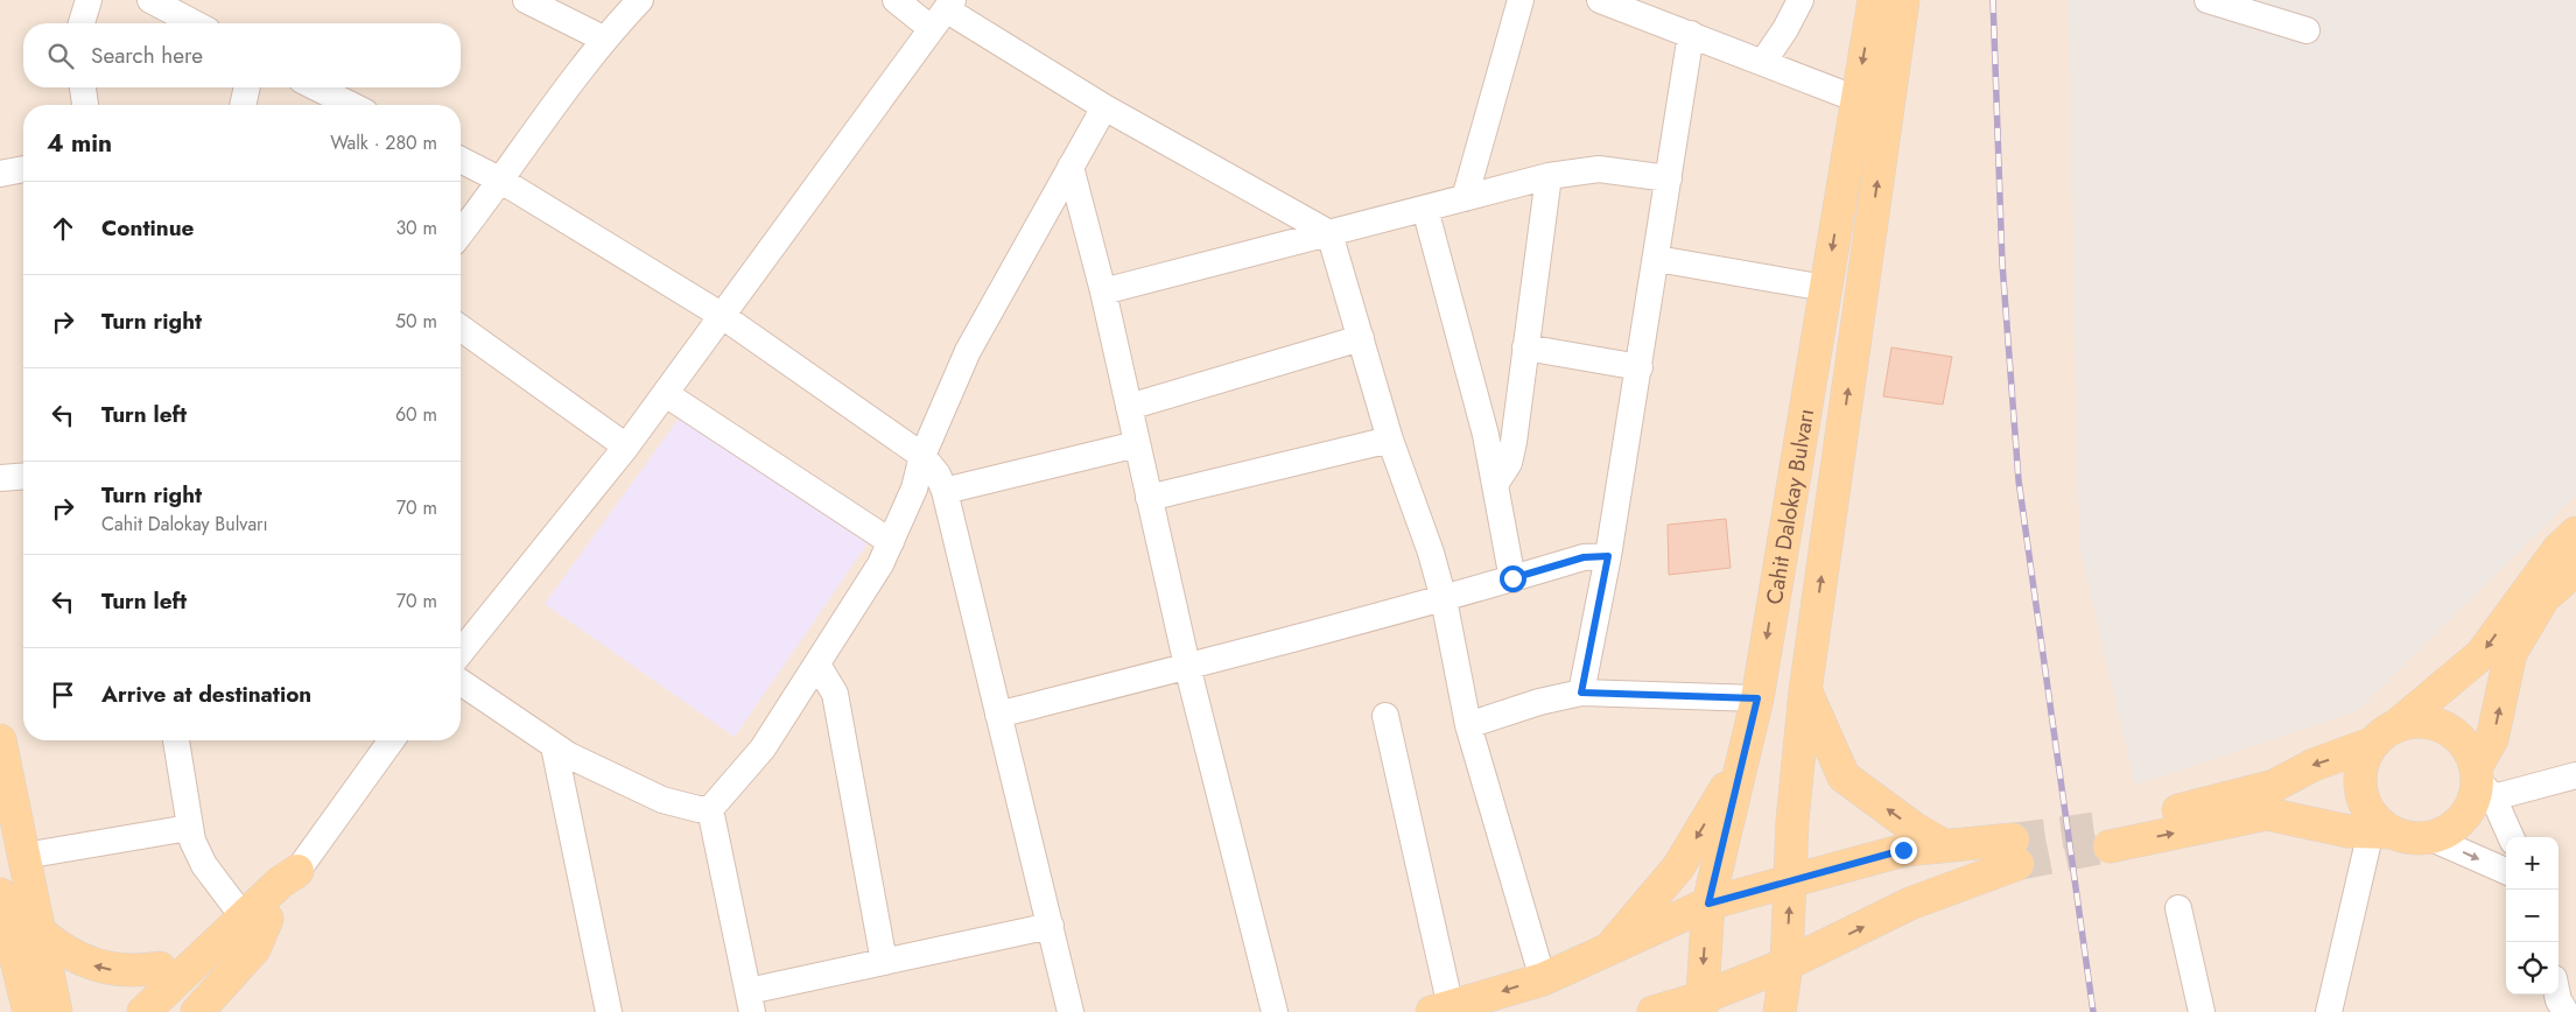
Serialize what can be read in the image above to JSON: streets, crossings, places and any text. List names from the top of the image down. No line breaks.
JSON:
{"streets":{"main road":["Cahit Dalokay Bulvarı"]},"page":{"search":"Search here","heading":["4 min","Walk · 280 m"],"list":[["Continue","30 m"],["Turn right","50 m"],["Turn left","60 m"],["Turn right","Cahit Dalokay Bulvarı","70 m"],["Turn left","70 m"],"Arrive at destination"],"map_buttons":["+","−"]}}
